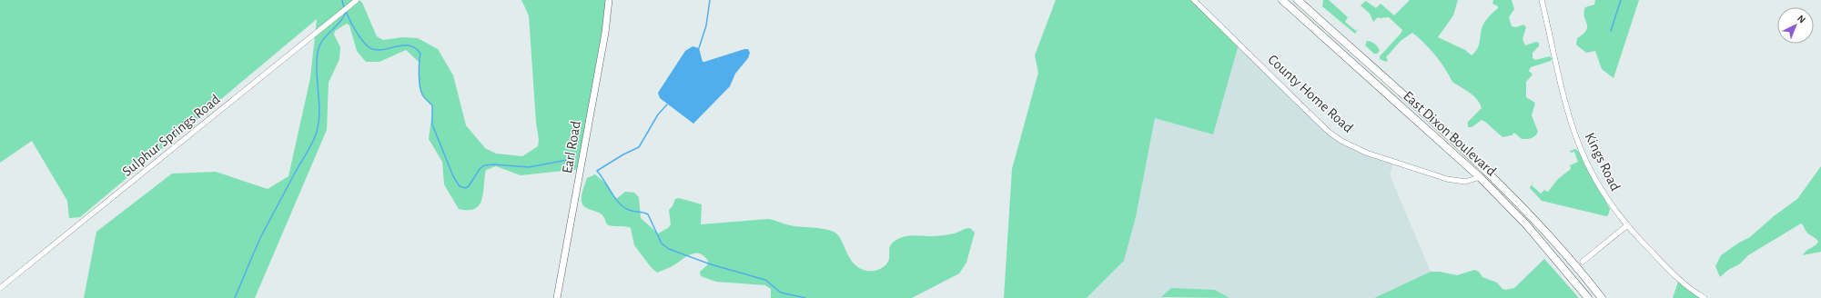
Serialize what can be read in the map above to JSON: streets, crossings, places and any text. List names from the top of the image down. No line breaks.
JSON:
{"streets":{"highway":["East Dixon Boulevard"],"main road":["Earl Road"],"street":["County Home Road","Sulphur Springs Road","Kings Road"]},"crossings":[["County Home Road","East Dixon Boulevard"]],"north":"top right"}
